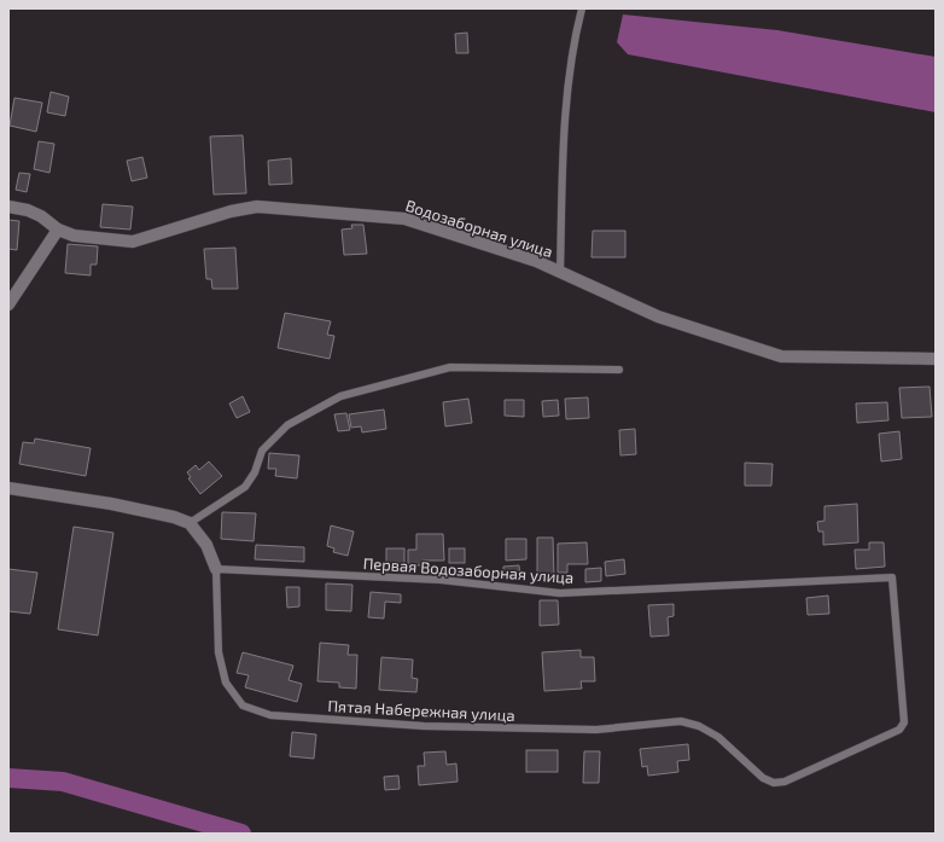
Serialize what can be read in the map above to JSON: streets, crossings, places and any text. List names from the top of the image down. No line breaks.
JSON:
{"streets":{"street":["Водозаборная улица"],"lane":["Первая Водозаборная улица","Пятая Набережная улица"]},"crossings":[["Первая Водозаборная улица","Пятая Набережная улица"]]}
